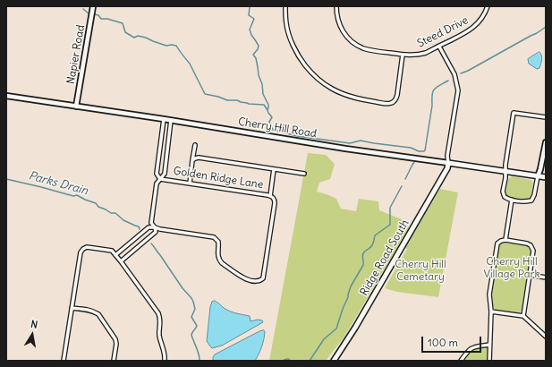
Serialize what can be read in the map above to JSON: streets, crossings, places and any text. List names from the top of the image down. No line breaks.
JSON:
{"streets":{"main road":["Cherry Hill Road","Ridge Road South"],"street":["Steed Drive","Napier Road","Golden Ridge Lane"]},"crossings":[["Napier Road","Cherry Hill Road"],["Cherry Hill Road","Ridge Road South"]],"water":["Parks Drain"],"parks":["Cherry Hill Village Park","Cherry Hill Cemetary"],"scale_bar":"100 m","north":"top"}
